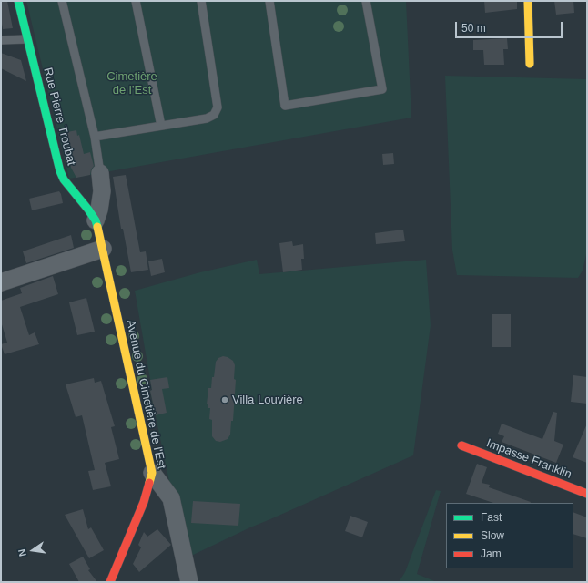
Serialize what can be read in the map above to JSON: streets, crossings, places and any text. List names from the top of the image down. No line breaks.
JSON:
{"streets":{"street":["Rue Pierre Troubat","Avenue du Cimetière de l'Est","Impasse Franklin"]},"crossings":[["Rue Pierre Troubat","Avenue du Cimetière de l'Est"]],"parks":["Cimetière de l’Est"],"places":["Villa Louvière"],"legend":["Fast","Slow","Jam"],"scale_bar":"50 m","north":"left"}
